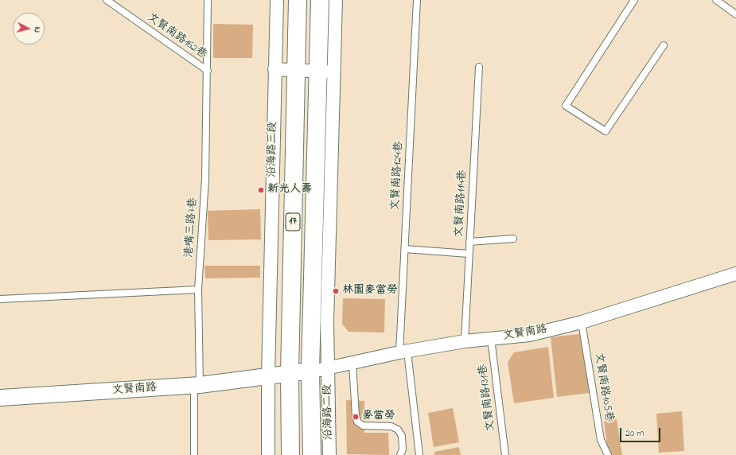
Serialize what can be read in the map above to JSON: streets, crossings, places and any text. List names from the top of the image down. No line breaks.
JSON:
{"streets":{"main road":["沿海路三段","17","沿海路二段"],"street":["文賢南路"],"lane":["文賢南路162巷","文賢南路124巷","文賢南路114巷","港嘴三路7巷","文賢南路105巷","文賢南路131巷"]},"crossings":[["文賢南路162巷","港嘴三路7巷"],["沿海路三段","17"],["沿海路三段","文賢南路"],["文賢南路124巷","文賢南路"],["文賢南路114巷","文賢南路"],["17","文賢南路"],["17","沿海路二段"],["港嘴三路7巷","文賢南路"],["文賢南路","文賢南路105巷"],["文賢南路","文賢南路131巷"],["文賢南路","沿海路二段"]],"places":["新光人壽","林園麥當勞","麥當勞"],"scale_bar":"20 m","north":"right"}
